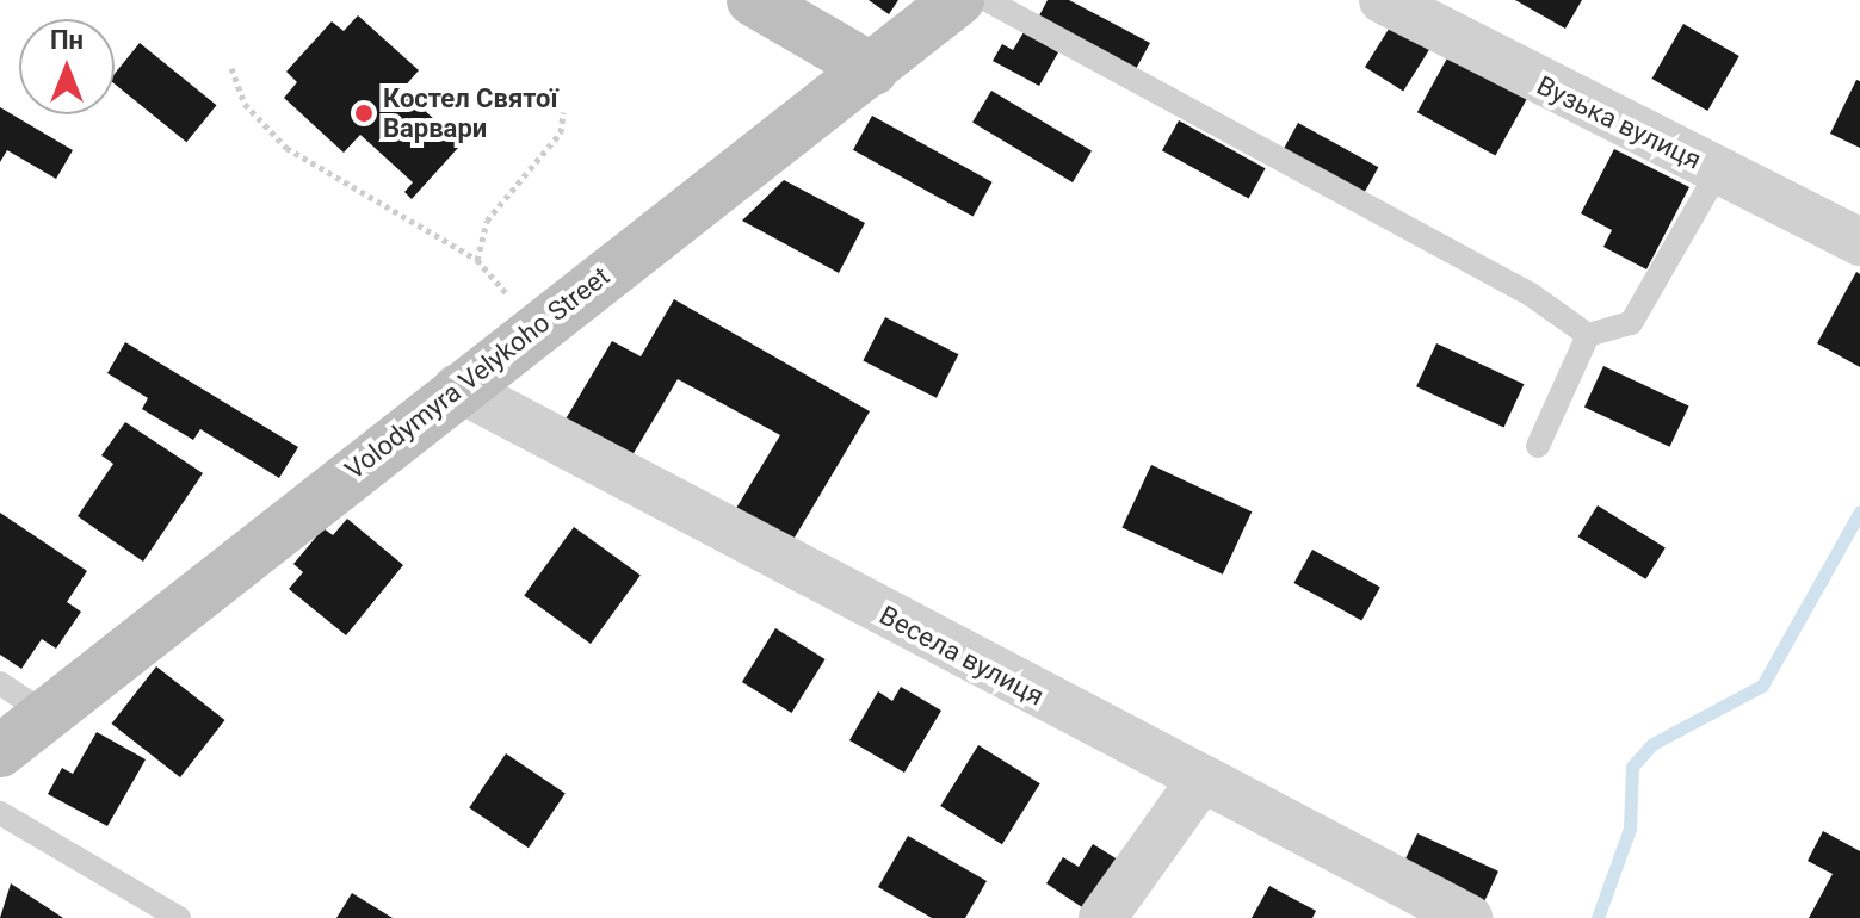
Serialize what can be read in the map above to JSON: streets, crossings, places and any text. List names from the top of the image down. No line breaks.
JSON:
{"streets":{"street":["Вузька вулиця","Volodymyra Velykoho Street","Весела вулиця"]},"crossings":[["Volodymyra Velykoho Street","Весела вулиця"]],"places":["Костел Святої Варвари"],"north":"top"}
